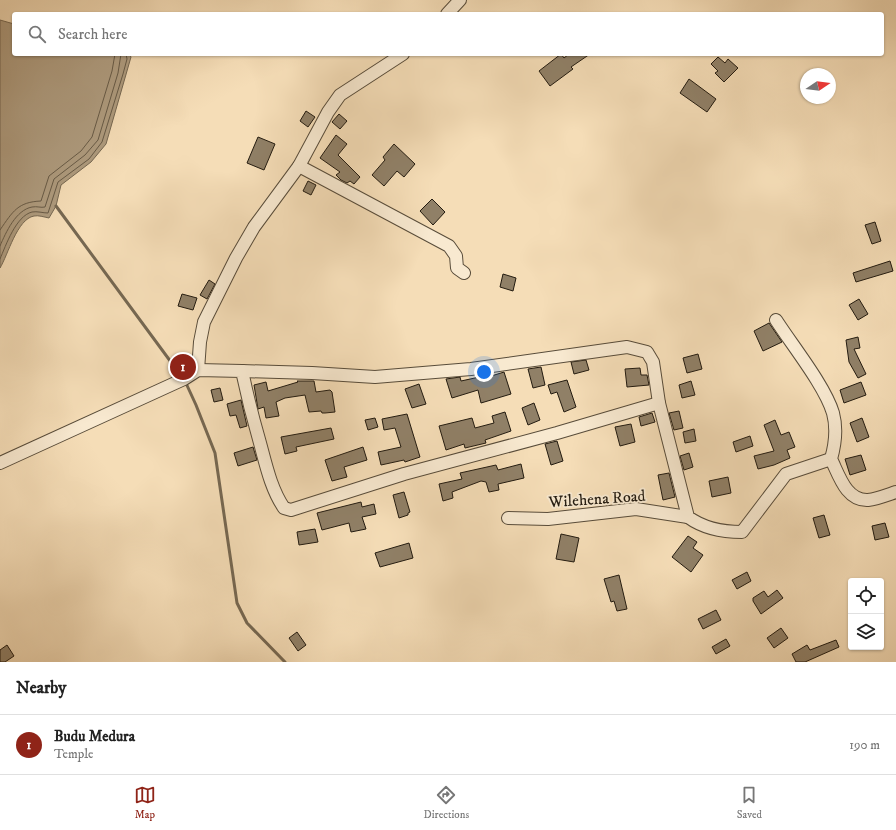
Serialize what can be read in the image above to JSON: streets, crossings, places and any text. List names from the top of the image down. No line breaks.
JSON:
{"streets":{"street":["Wilehena Road"]},"north":"right","page":{"search":"Search here","pins":"1","heading":"Nearby","list":[{"mark":"1","name":"Budu Medura","note":"Temple","value":"190 m"}],"nav":["Map","Directions","Saved"]}}
